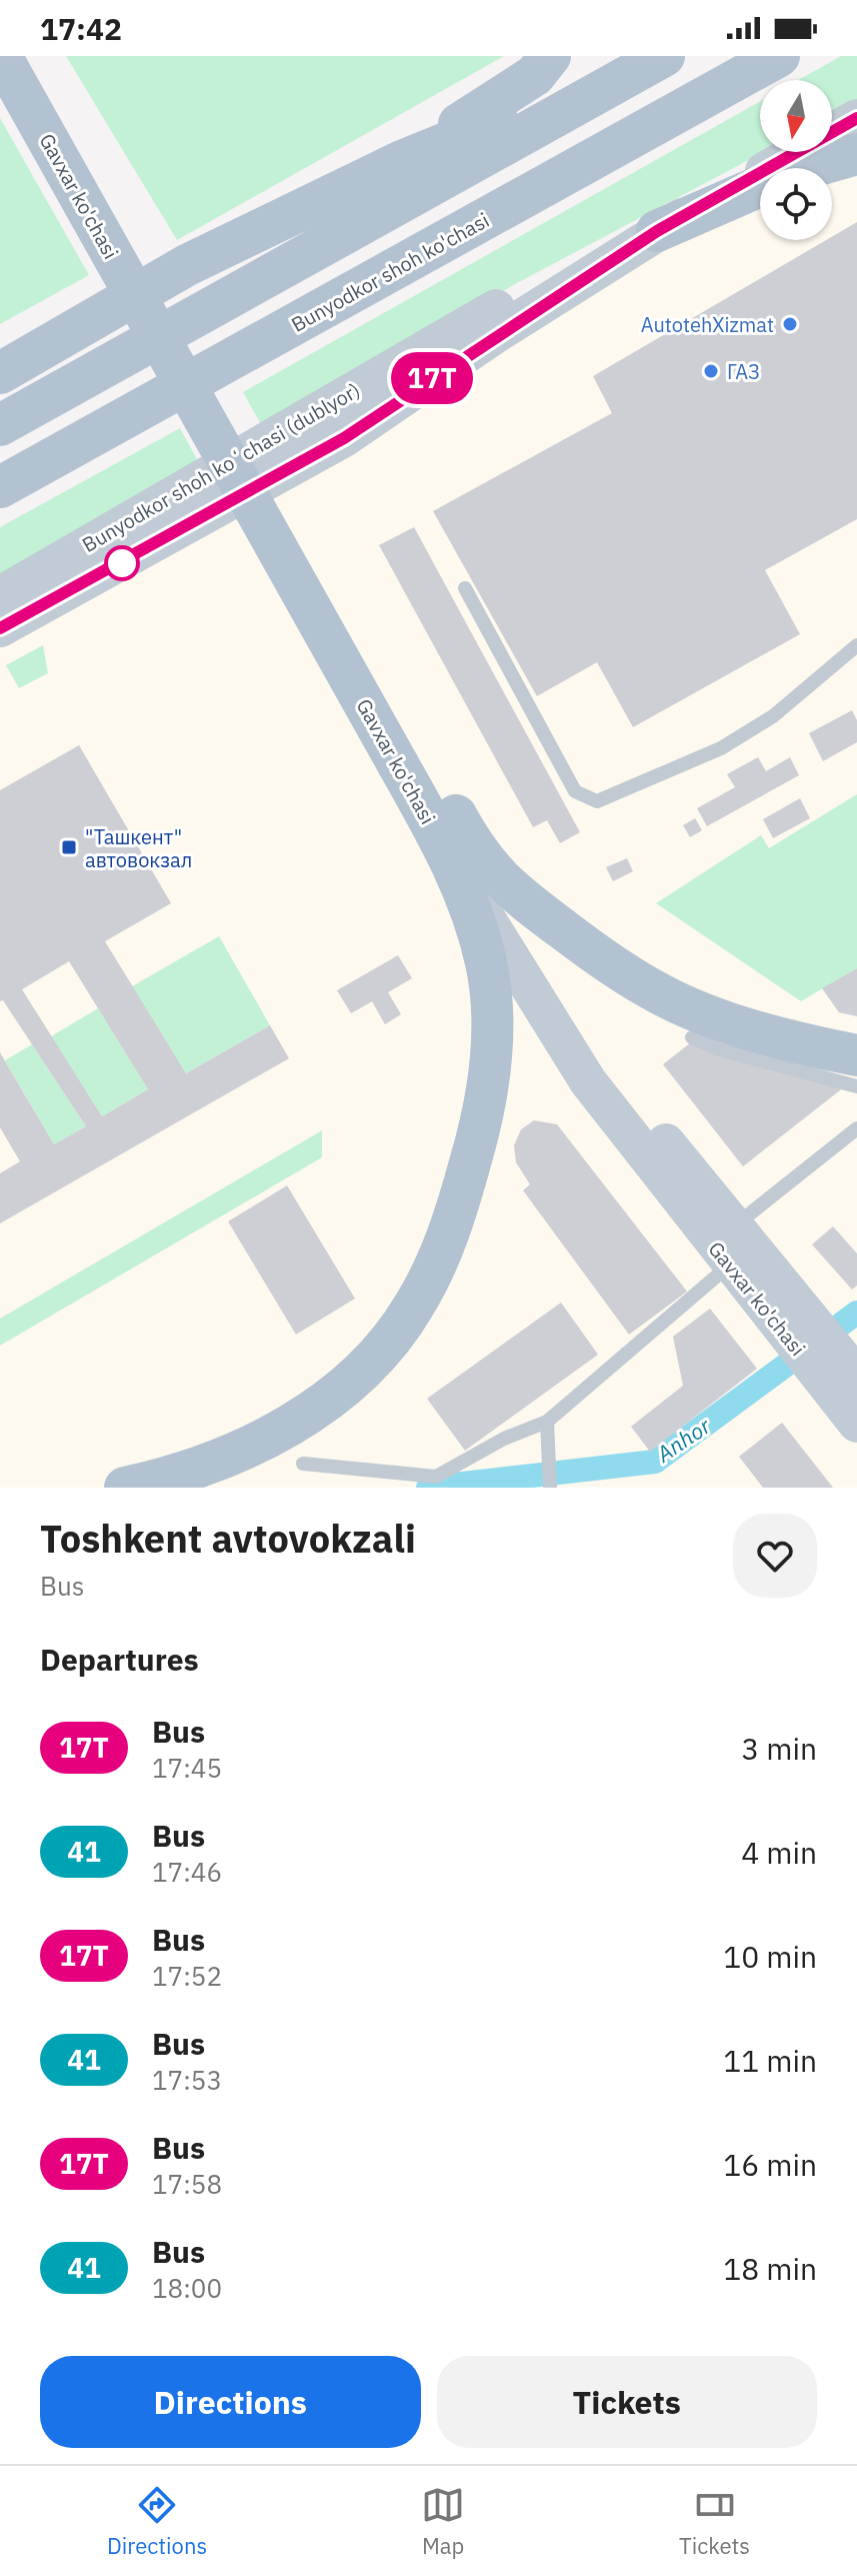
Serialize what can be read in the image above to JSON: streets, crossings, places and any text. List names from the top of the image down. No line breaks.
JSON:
{"streets":{"main road":["Gavxar ko'chasi","Bunyodkor shoh ko'chasi"],"street":["Bunyodkor shoh koʻchasi (dublyor)"]},"water":["Anhor"],"places":{"other":["AutotehXizmat","ГАЗ"],"transit":["\"Ташкент\" автовокзал"]},"lines":["bus line 17T"],"north":"bottom","page":{"status":"17:42","on_map":"17T","heading":[["Toshkent avtovokzali","Bus"],"Departures"],"list":[{"mark":"17T","name":"Bus","note":"17:45","value":"3 min"},{"mark":"41","name":"Bus","note":"17:46","value":"4 min"},{"mark":"17T","name":"Bus","note":"17:52","value":"10 min"},{"mark":"41","name":"Bus","note":"17:53","value":"11 min"},{"mark":"17T","name":"Bus","note":"17:58","value":"16 min"},{"mark":"41","name":"Bus","note":"18:00","value":"18 min"}],"buttons":["Directions","Tickets"],"tabs":["Directions","Map","Tickets"]}}
